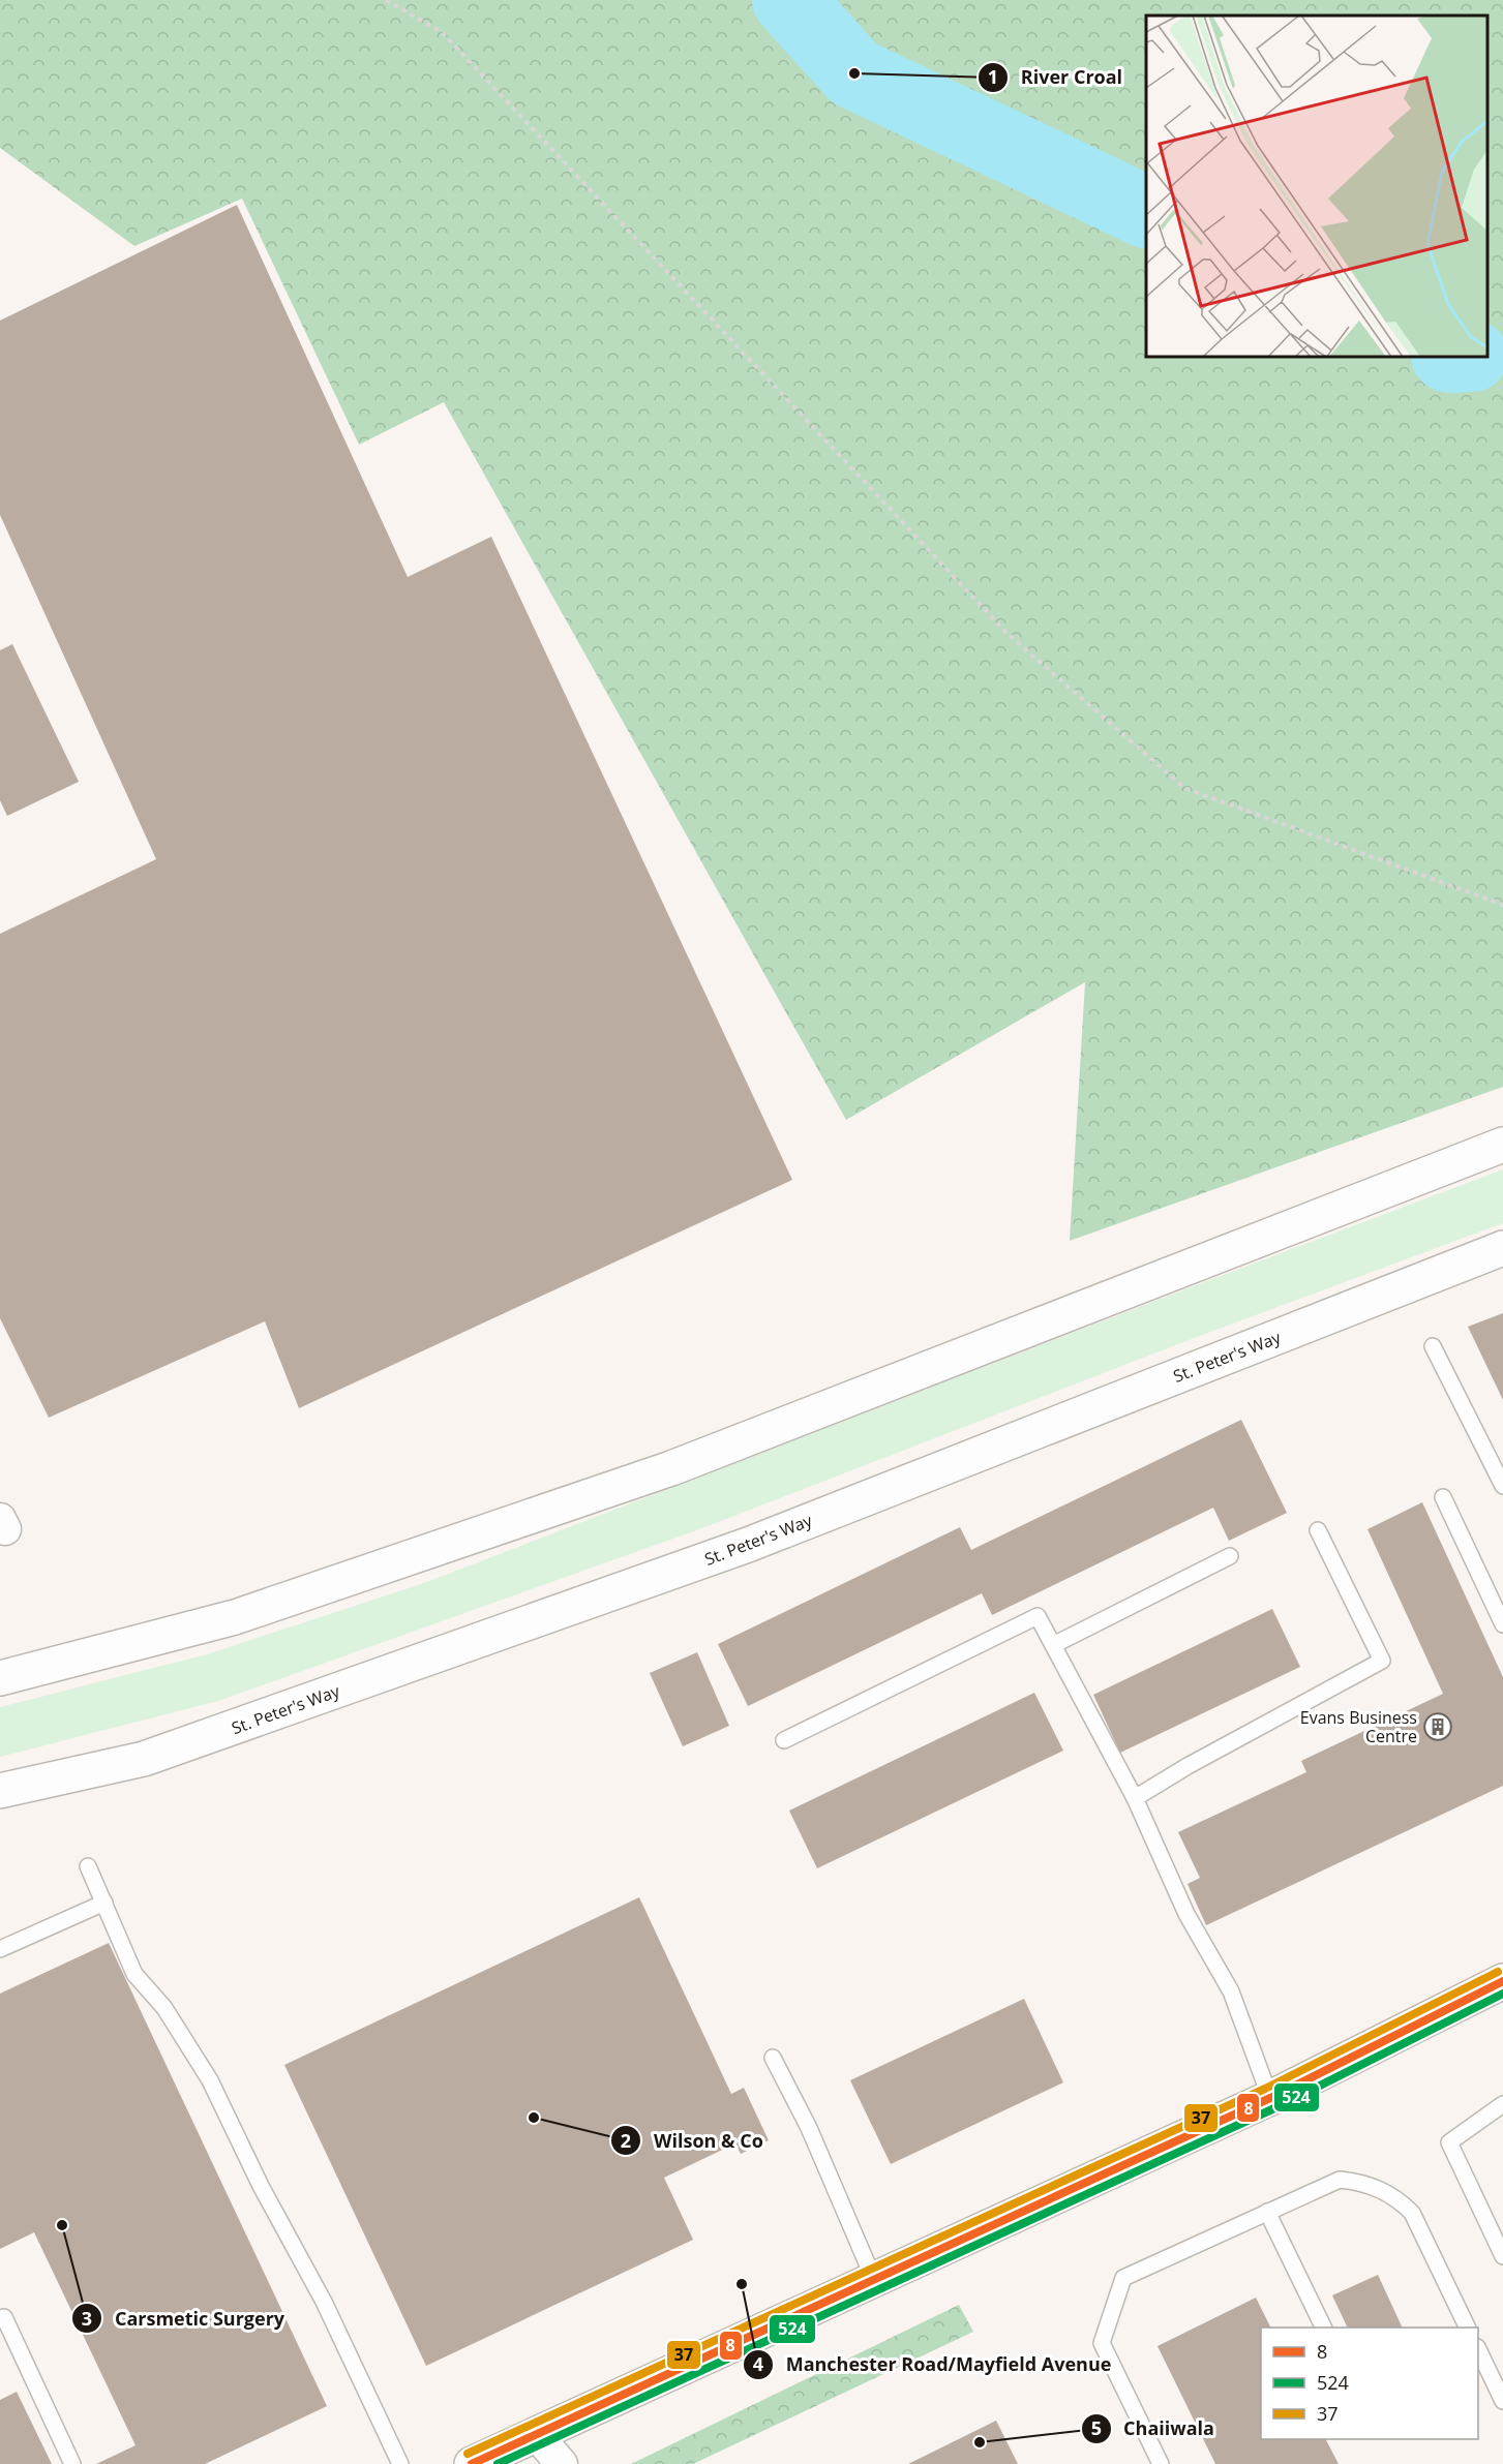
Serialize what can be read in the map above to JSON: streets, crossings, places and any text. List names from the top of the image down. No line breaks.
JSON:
{"streets":{"main road":["St. Peter's Way"]},"places":{"other":["River Croal","Wilson & Co","Carsmetic Surgery","Manchester Road/Mayfield Avenue","Chaiiwala"],"building":["Evans Business Centre"]},"lines":["transit line 37","transit line 8","transit line 524"],"legend":["8","524","37"]}
